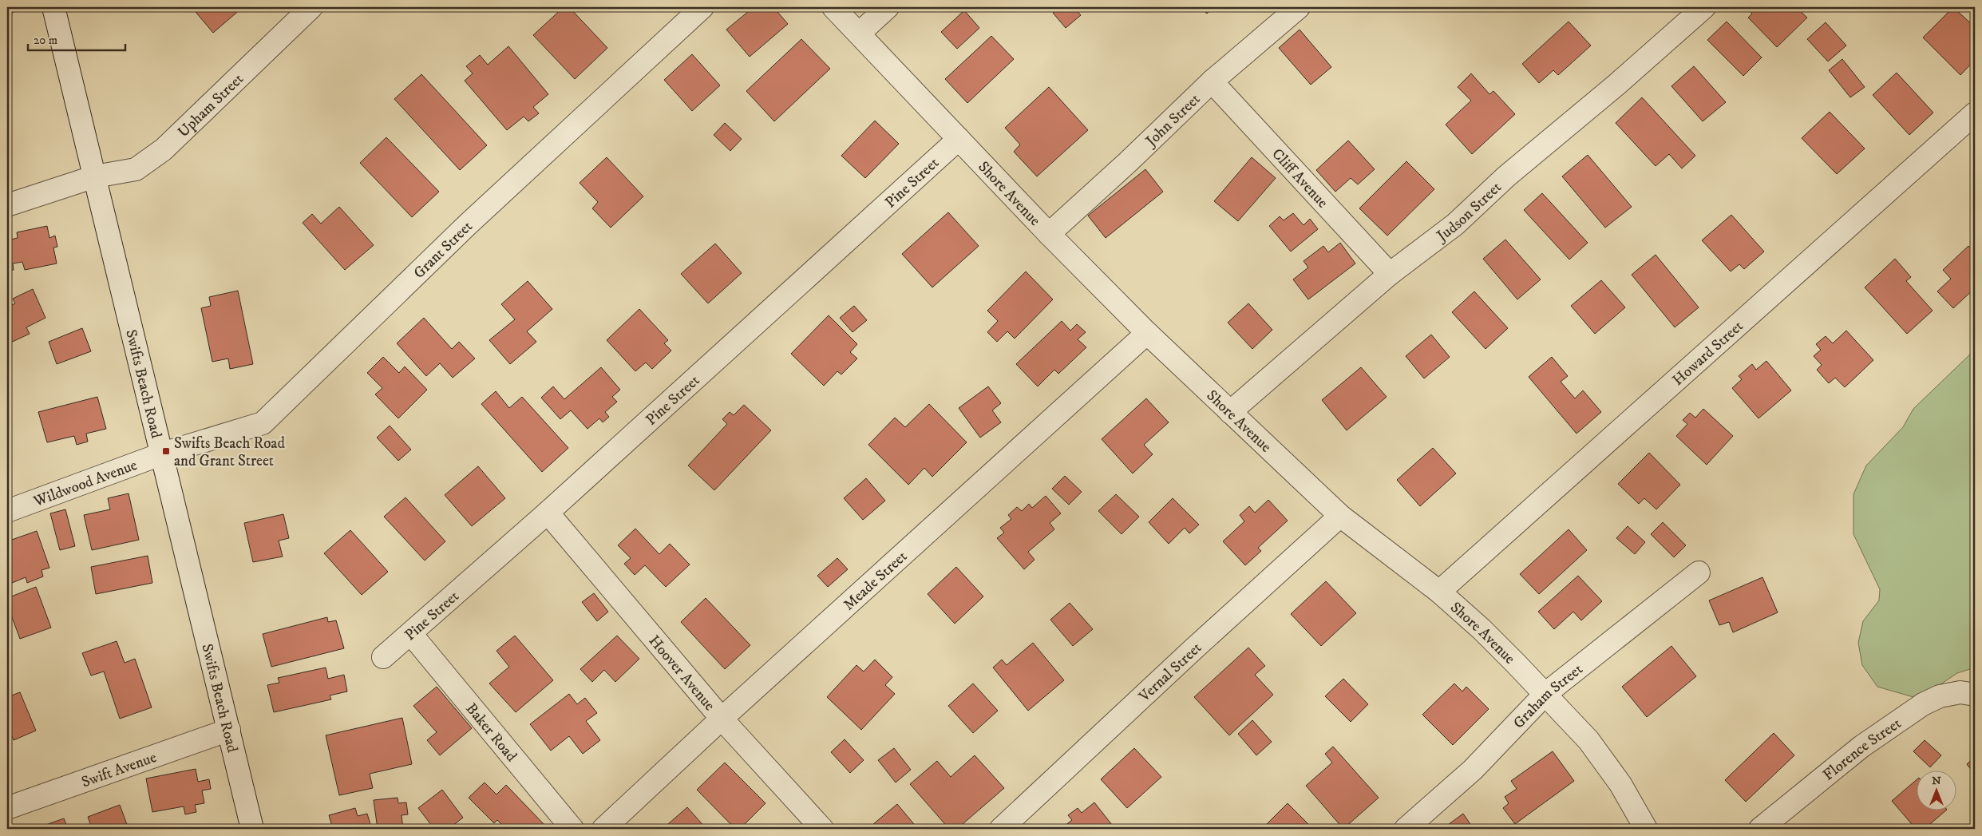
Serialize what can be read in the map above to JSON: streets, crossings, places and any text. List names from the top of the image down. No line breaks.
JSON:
{"streets":{"street":["Upham Street","John Street","Cliff Avenue","Pine Street","Shore Avenue","Judson Street","Grant Street","Howard Street","Swifts Beach Road","Wildwood Avenue","Meade Street","Vernal Street","Hoover Avenue","Graham Street","Baker Road","Florence Street","Swift Avenue"]},"crossings":[["Upham Street","Swifts Beach Road"],["John Street","Cliff Avenue"],["John Street","Shore Avenue"],["Cliff Avenue","Judson Street"],["Pine Street","Shore Avenue"],["Pine Street","Hoover Avenue"],["Pine Street","Baker Road"],["Shore Avenue","Judson Street"],["Shore Avenue","Howard Street"],["Shore Avenue","Meade Street"],["Shore Avenue","Vernal Street"],["Shore Avenue","Graham Street"],["Grant Street","Swifts Beach Road"],["Grant Street","Wildwood Avenue"],["Swifts Beach Road","Wildwood Avenue"],["Swifts Beach Road","Swift Avenue"],["Meade Street","Hoover Avenue"]],"places":{"transit":["Swifts Beach Road and Grant Street"]},"scale_bar":"20 m","north":"top"}
